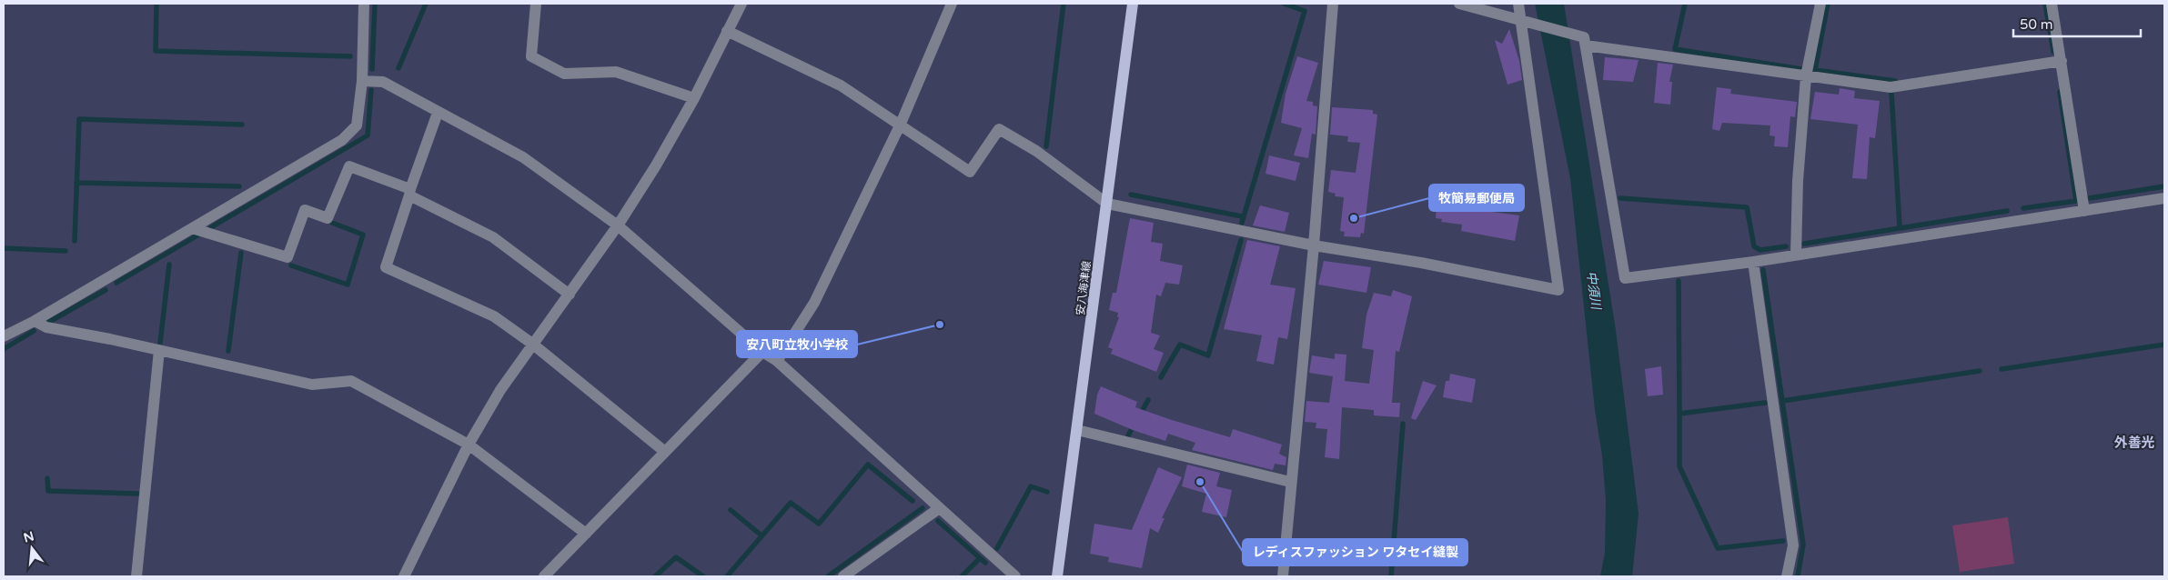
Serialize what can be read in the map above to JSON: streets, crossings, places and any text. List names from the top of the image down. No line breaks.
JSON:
{"streets":{"main road":["安八海津線"]},"districts":["外善光"],"water":["中須川"],"places":["牧簡易郵便局","安八町立牧小学校","レディスファッション ワタセイ縫製"],"scale_bar":"50 m","north":"top"}
